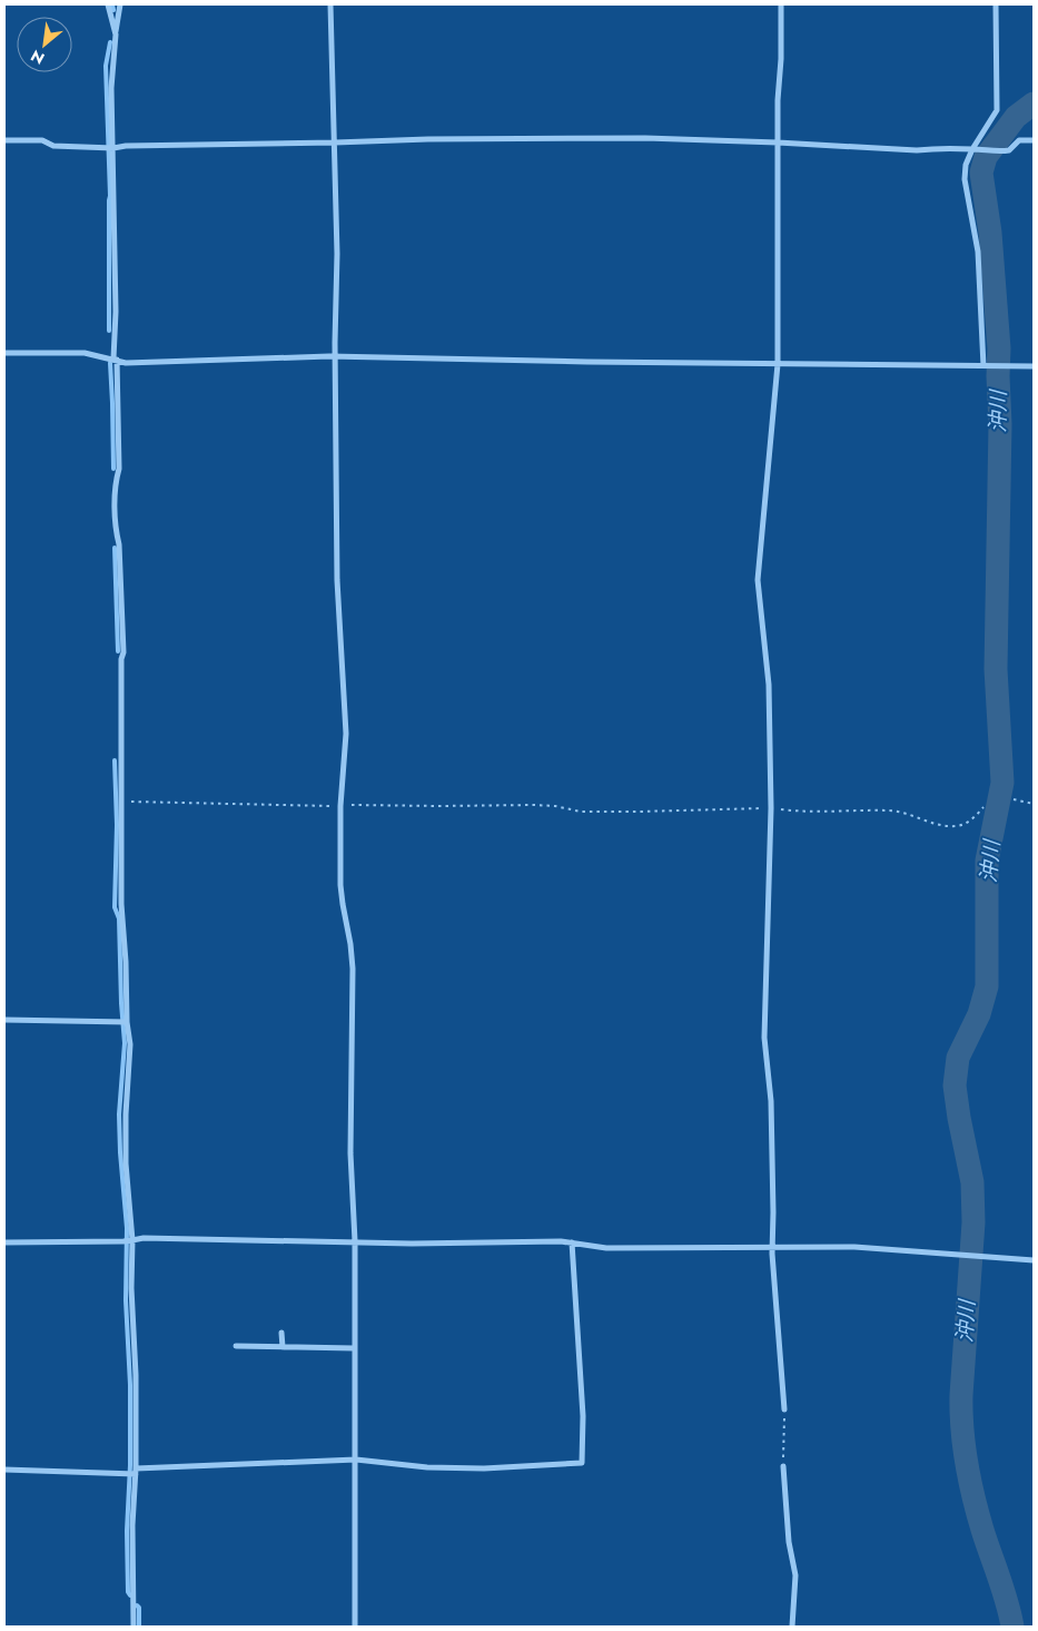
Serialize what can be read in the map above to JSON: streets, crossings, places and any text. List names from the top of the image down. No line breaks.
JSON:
{"water":["沖川"],"north":"bottom left"}
